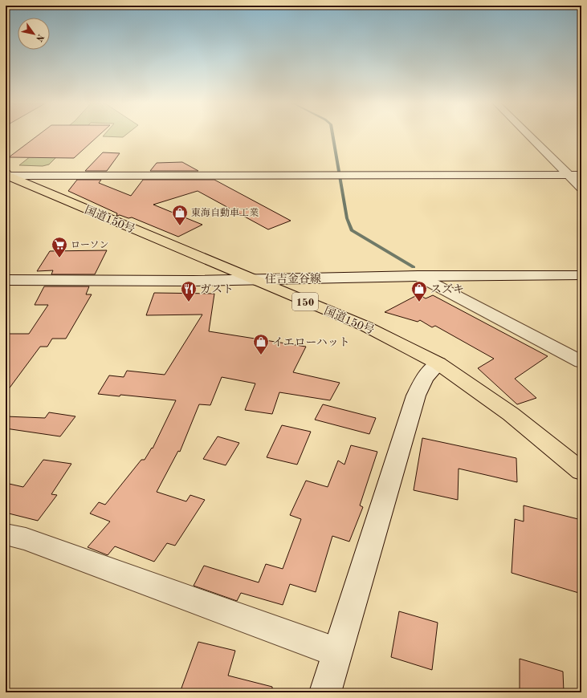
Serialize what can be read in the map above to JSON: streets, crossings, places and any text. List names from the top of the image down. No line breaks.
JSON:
{"streets":{"highway":["国道150号","150"],"street":["住吉金谷線"]},"crossings":[["国道150号","住吉金谷線"]],"places":{"shop":["東海自動車工業","スズキ","イエローハット"],"supermarket":["ローソン"],"restaurant":["ガスト"]},"north":"bottom right"}
